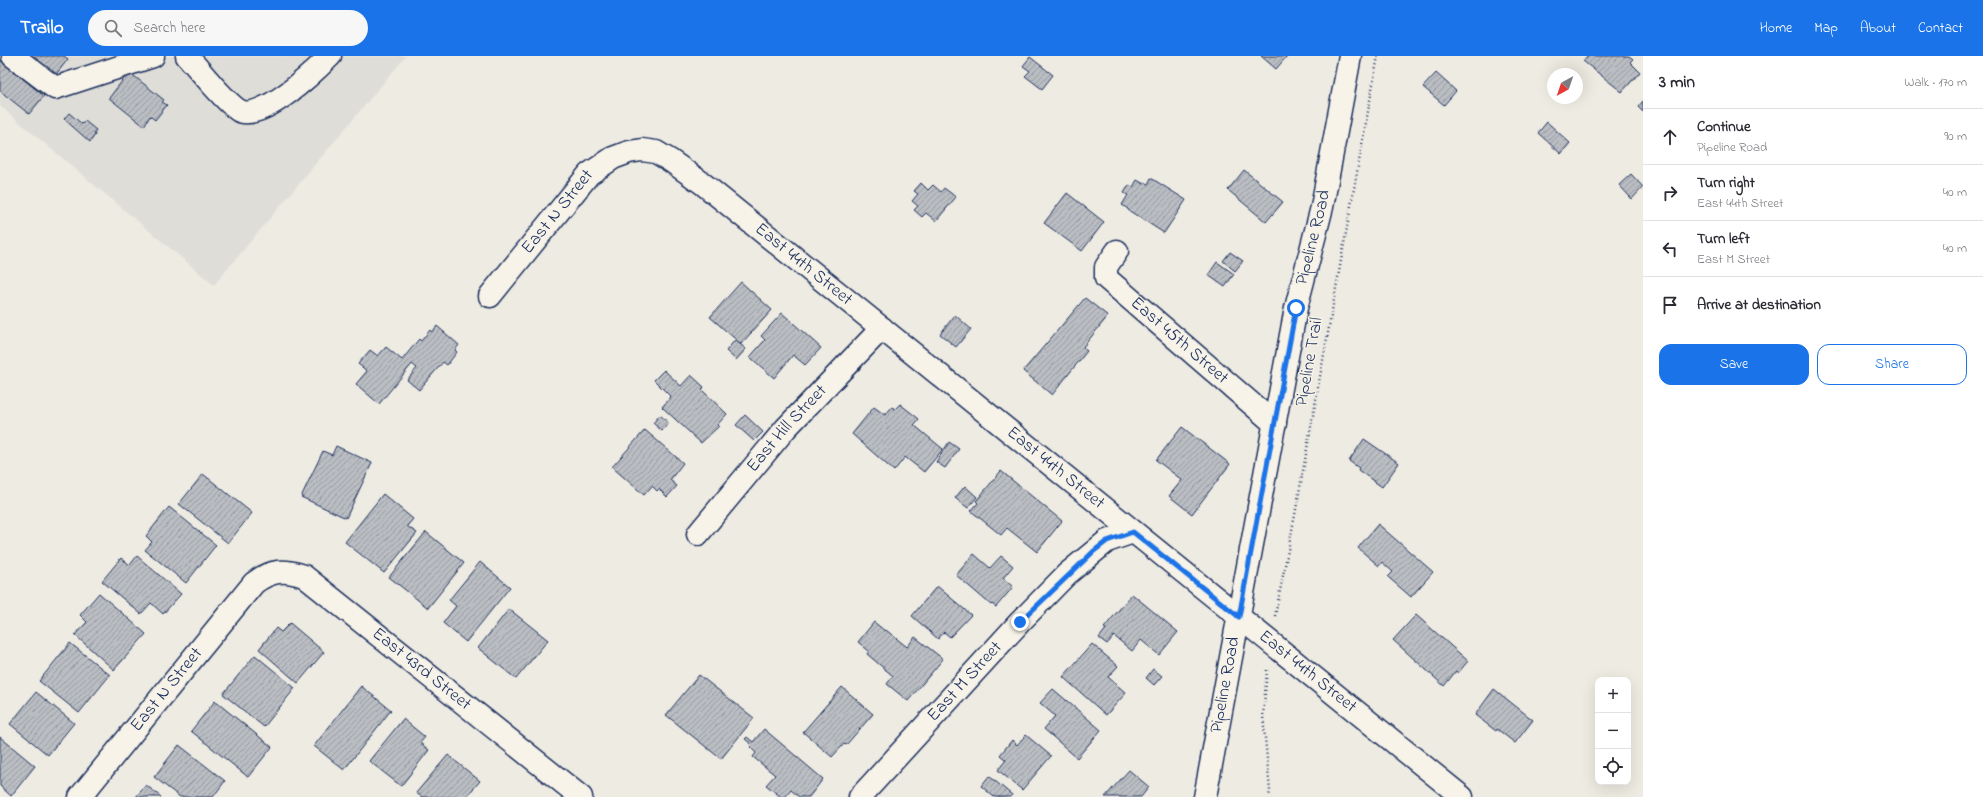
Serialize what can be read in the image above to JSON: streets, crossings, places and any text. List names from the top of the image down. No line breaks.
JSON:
{"streets":{"street":["East N Street","Pipeline Road","East 44th Street","East 45th Street","East Hill Street","East 43rd Street","East M Street"],"path":["Pipeline Trail"]},"crossings":[["East N Street","East 44th Street"],["East N Street","East 43rd Street"],["Pipeline Road","East 44th Street"],["Pipeline Road","East 45th Street"],["East 44th Street","East Hill Street"],["East 44th Street","East M Street"]],"north":"bottom left","page":{"header":"Trailo","search":"Search here","nav":["Home","Map","About","Contact"],"heading":["3 min","Walk · 170 m"],"list":[["Continue","Pipeline Road","90 m"],["Turn right","East 44th Street","40 m"],["Turn left","East M Street","40 m"],"Arrive at destination"],"buttons":["Save","Share"],"map_buttons":["+","−"]}}
